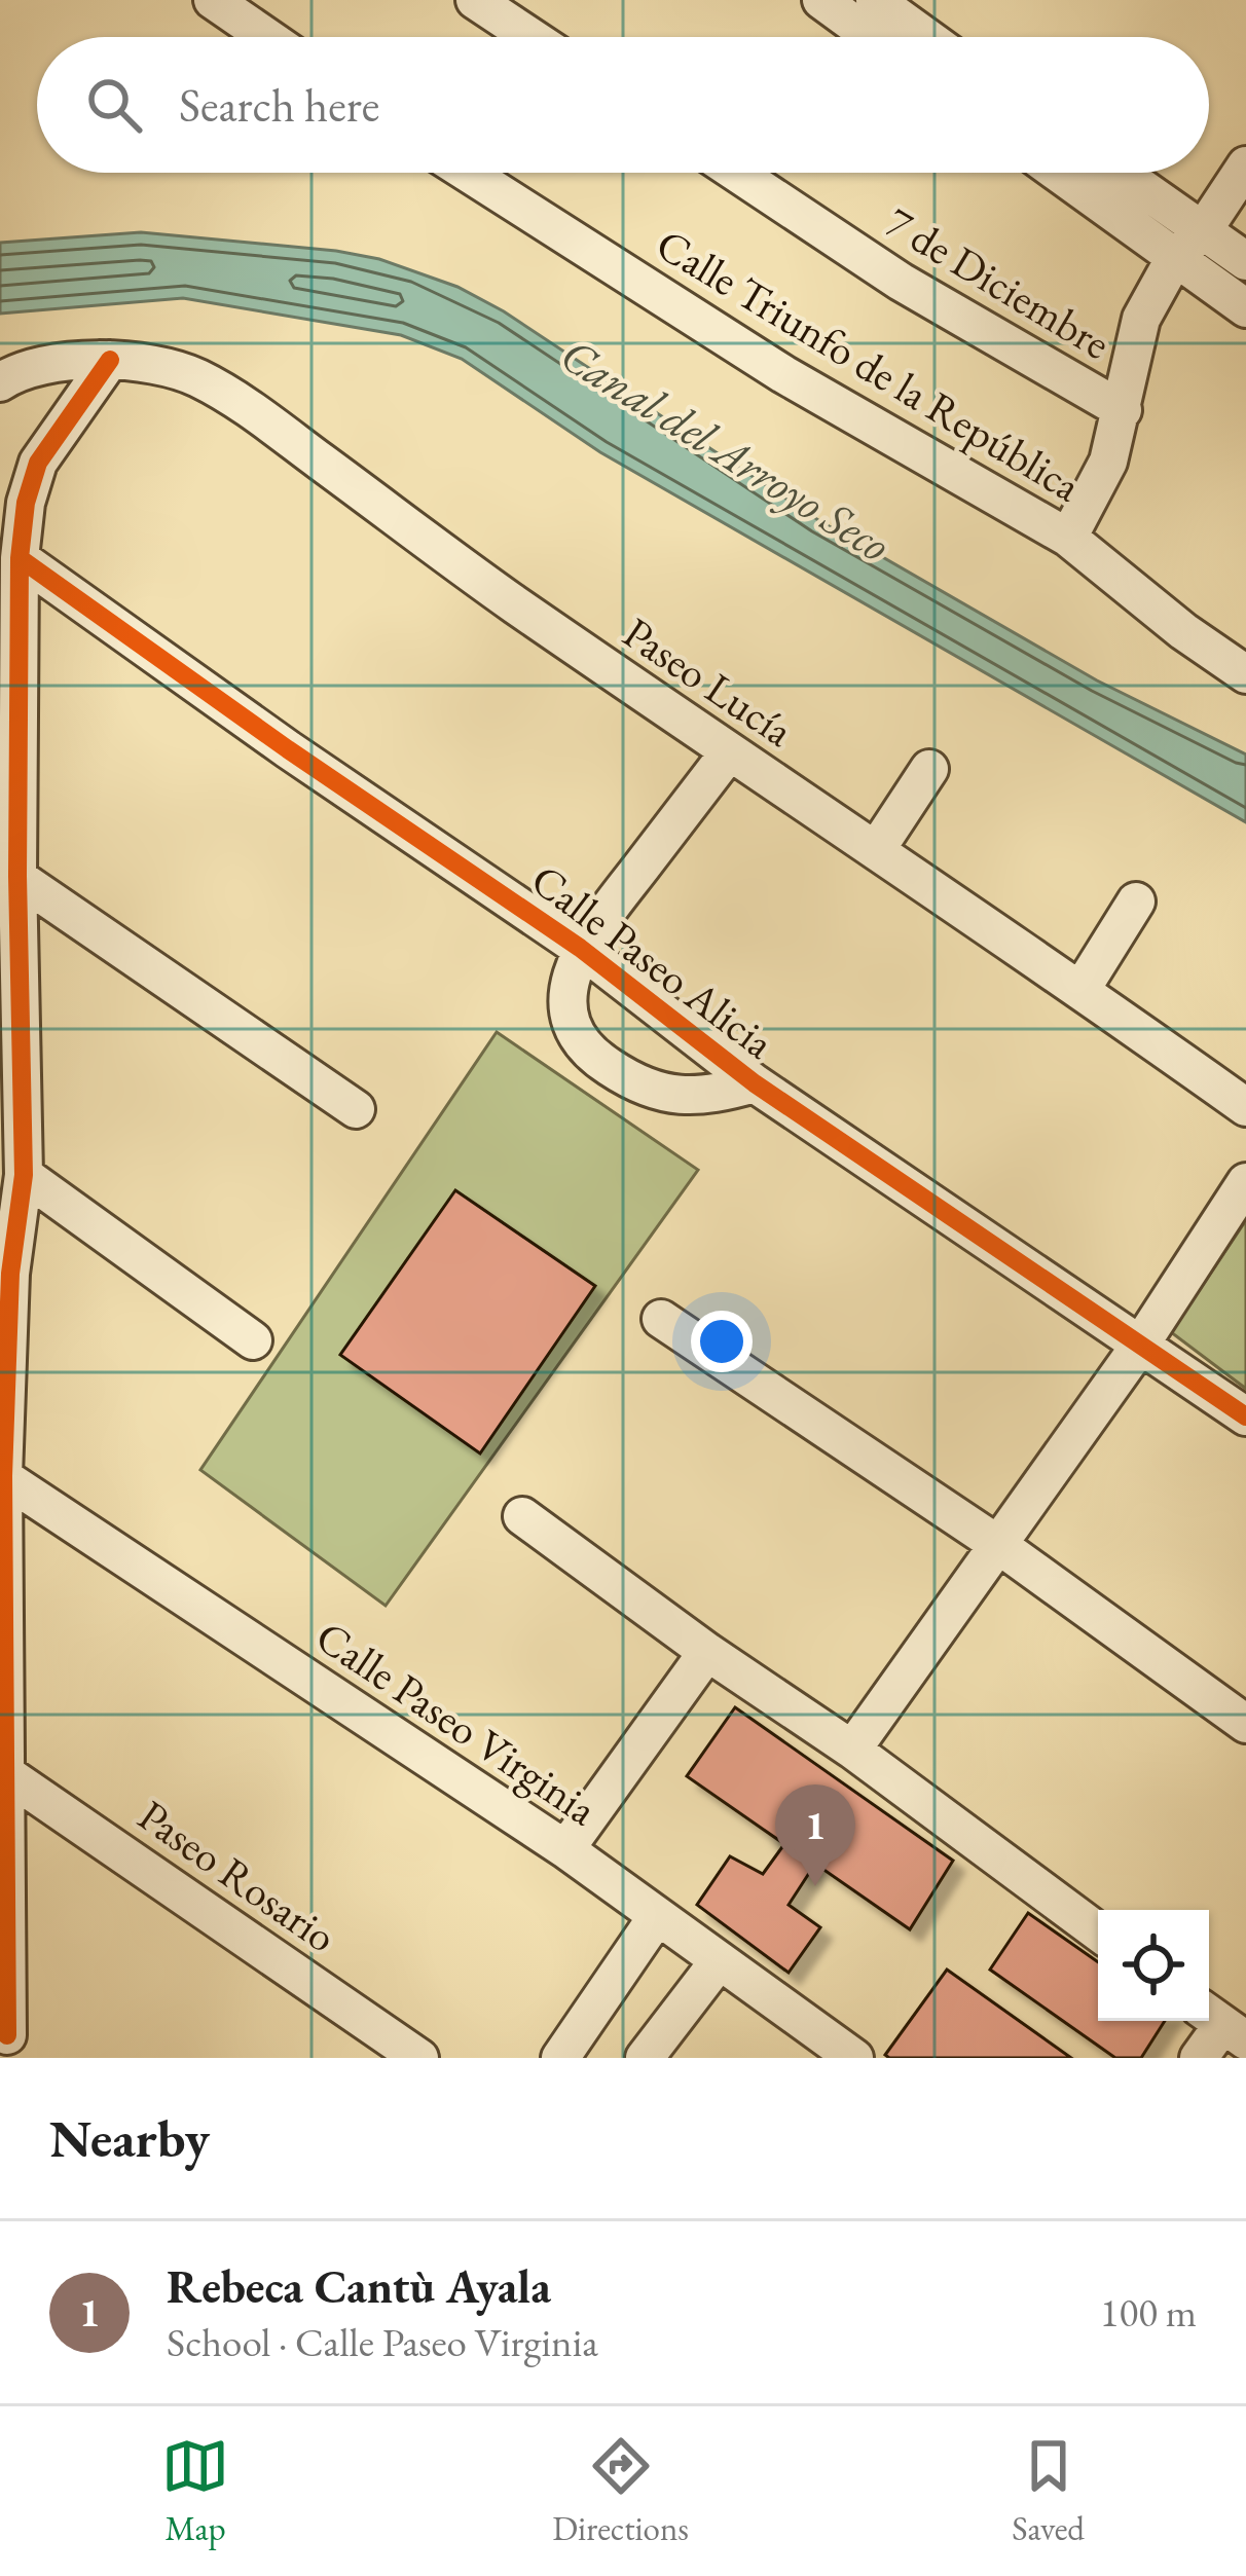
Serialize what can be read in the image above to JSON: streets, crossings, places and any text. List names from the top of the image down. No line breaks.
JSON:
{"streets":{"street":["7 de Diciembre","Calle Triunfo de la República","Paseo Lucía","Calle Paseo Alicia","Calle Paseo Virginia","Paseo Rosario"]},"water":["Canal del Arroyo Seco"],"page":{"search":"Search here","pins":"1","heading":"Nearby","list":[{"mark":"1","name":"Rebeca Cantù Ayala","note":"School · Calle Paseo Virginia","value":"100 m"}],"nav":["Map","Directions","Saved"]}}
